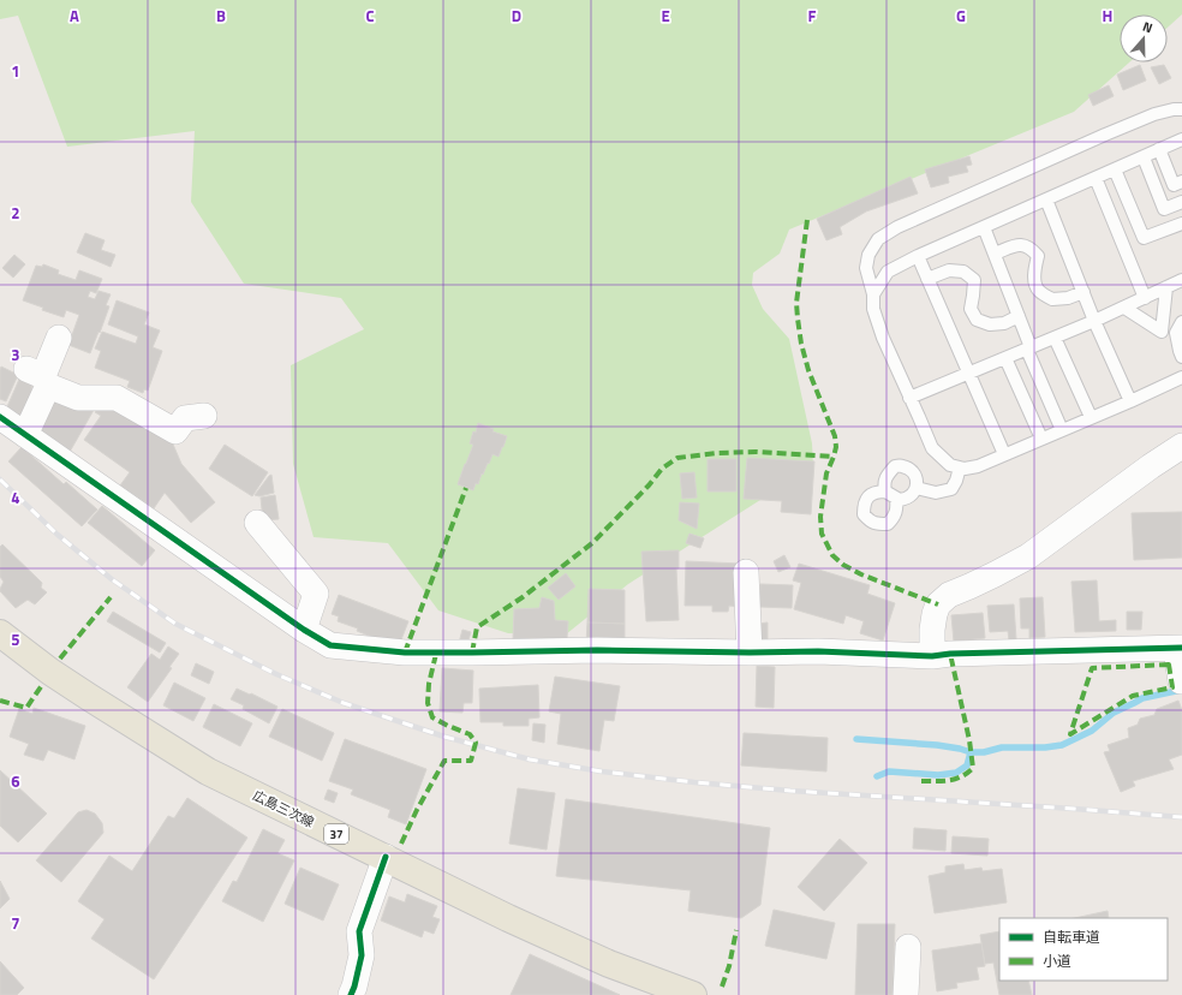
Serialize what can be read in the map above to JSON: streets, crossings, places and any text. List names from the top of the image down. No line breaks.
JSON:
{"streets":{"main road":["広島三次線","37"]},"legend":["自転車道","小道"],"north":"top","grid":{"columns":["A","B","C","D","E","F","G","H"],"rows":["1","2","3","4","5","6","7"]}}
